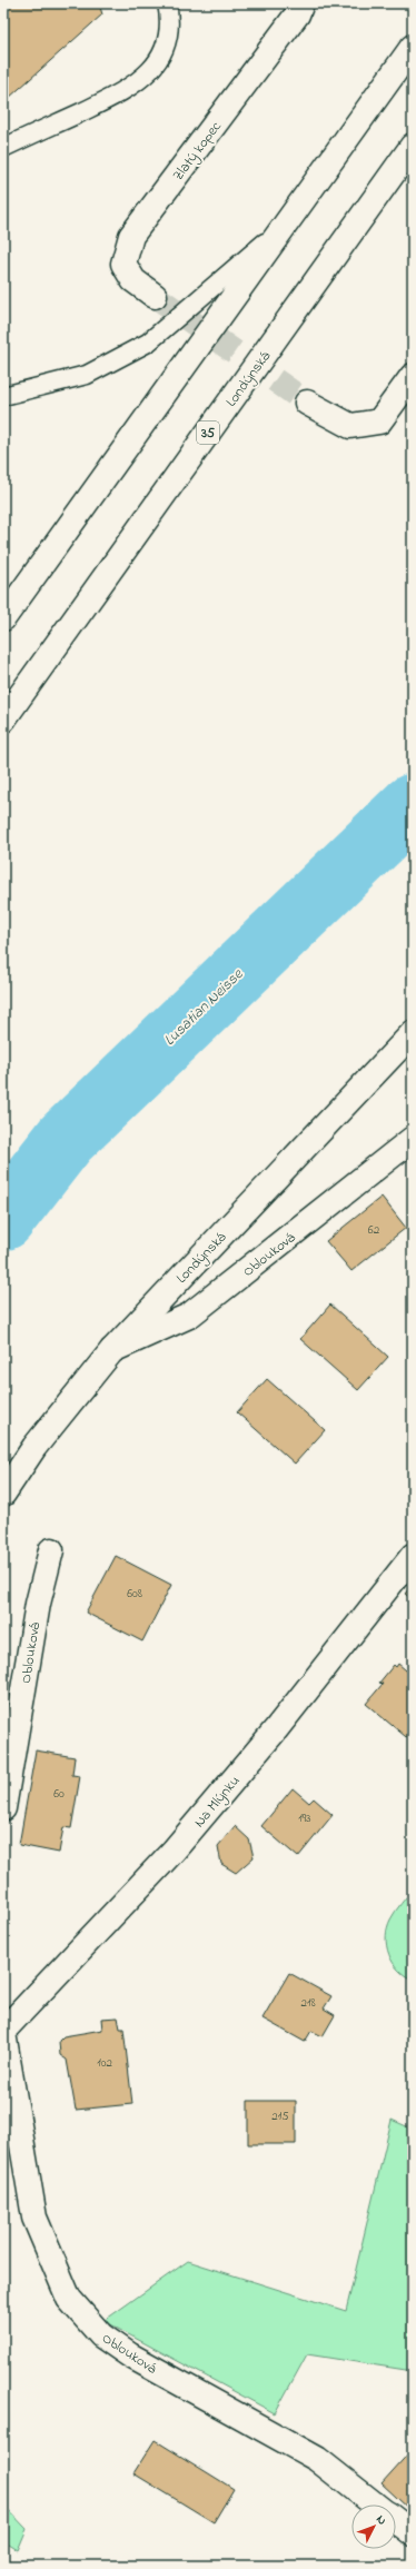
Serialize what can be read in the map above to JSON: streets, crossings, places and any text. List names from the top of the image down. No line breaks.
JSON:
{"streets":{"main road":["Zlatý kopec","Londýnská","35","Oblouková","Na Mlýnku"]},"crossings":[["Londýnská","Oblouková"],["Oblouková","Na Mlýnku"]],"water":["Lusatian Neisse"],"house_numbers":["62","608","60","193","218","102","215"],"north":"top right"}
